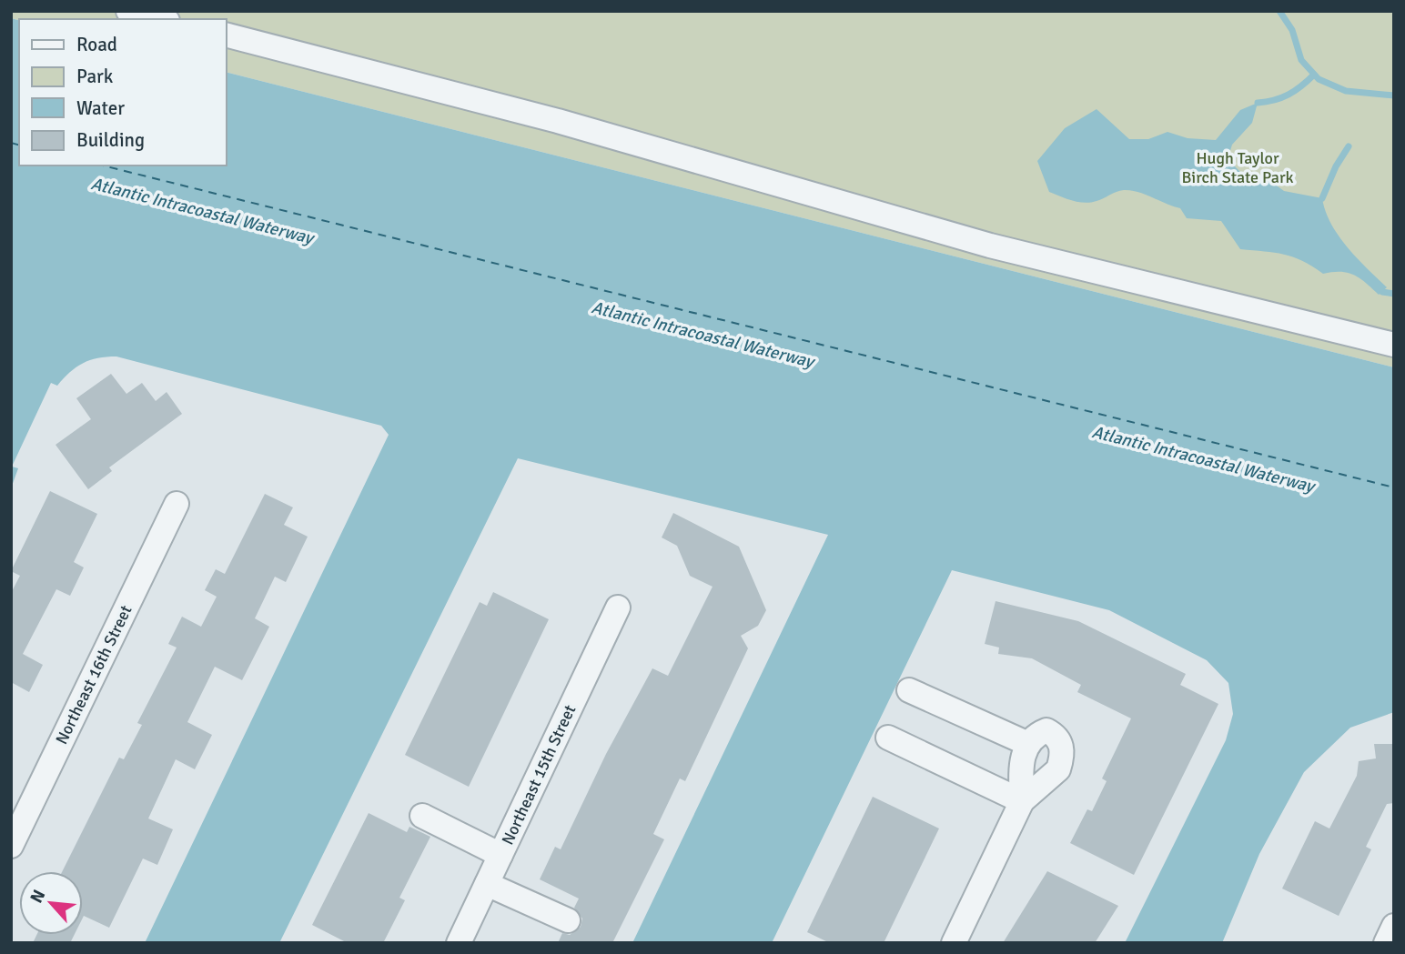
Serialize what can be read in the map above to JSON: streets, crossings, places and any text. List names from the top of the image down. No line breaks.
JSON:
{"streets":{"street":["Northeast 16th Street","Northeast 15th Street"]},"water":["Atlantic Intracoastal Waterway"],"parks":["Hugh Taylor Birch State Park"],"legend":["Road","Park","Water","Building"],"north":"top left"}
